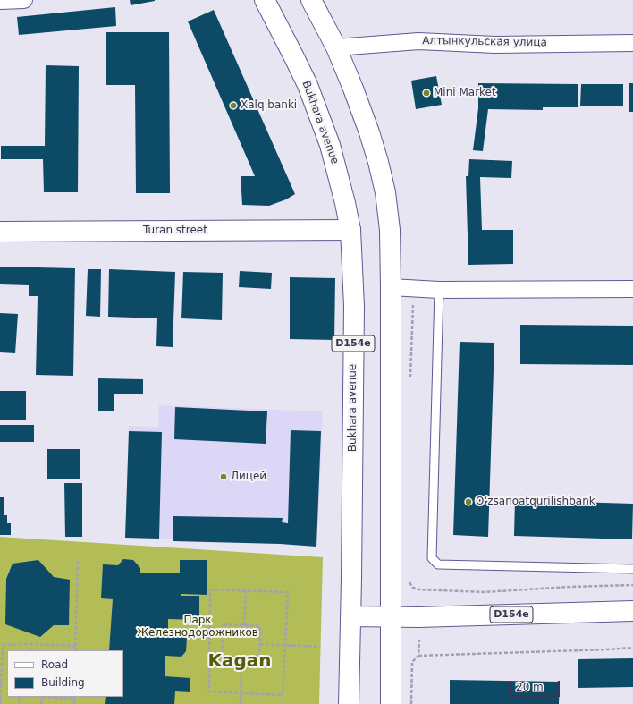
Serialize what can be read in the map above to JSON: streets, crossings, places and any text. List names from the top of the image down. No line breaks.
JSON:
{"streets":{"main road":["Bukhara avenue","Turan street","D154e"],"street":["Алтынкульская улица"]},"crossings":[["Bukhara avenue","Turan street"],["Bukhara avenue","D154e"]],"districts":["Kagan"],"parks":["Парк Железнодорожников"],"places":["Mini Market","Xalq banki","Лицей","Oʻzsanoatqurilishbank"],"legend":["Road","Building"],"scale_bar":"20 m"}
